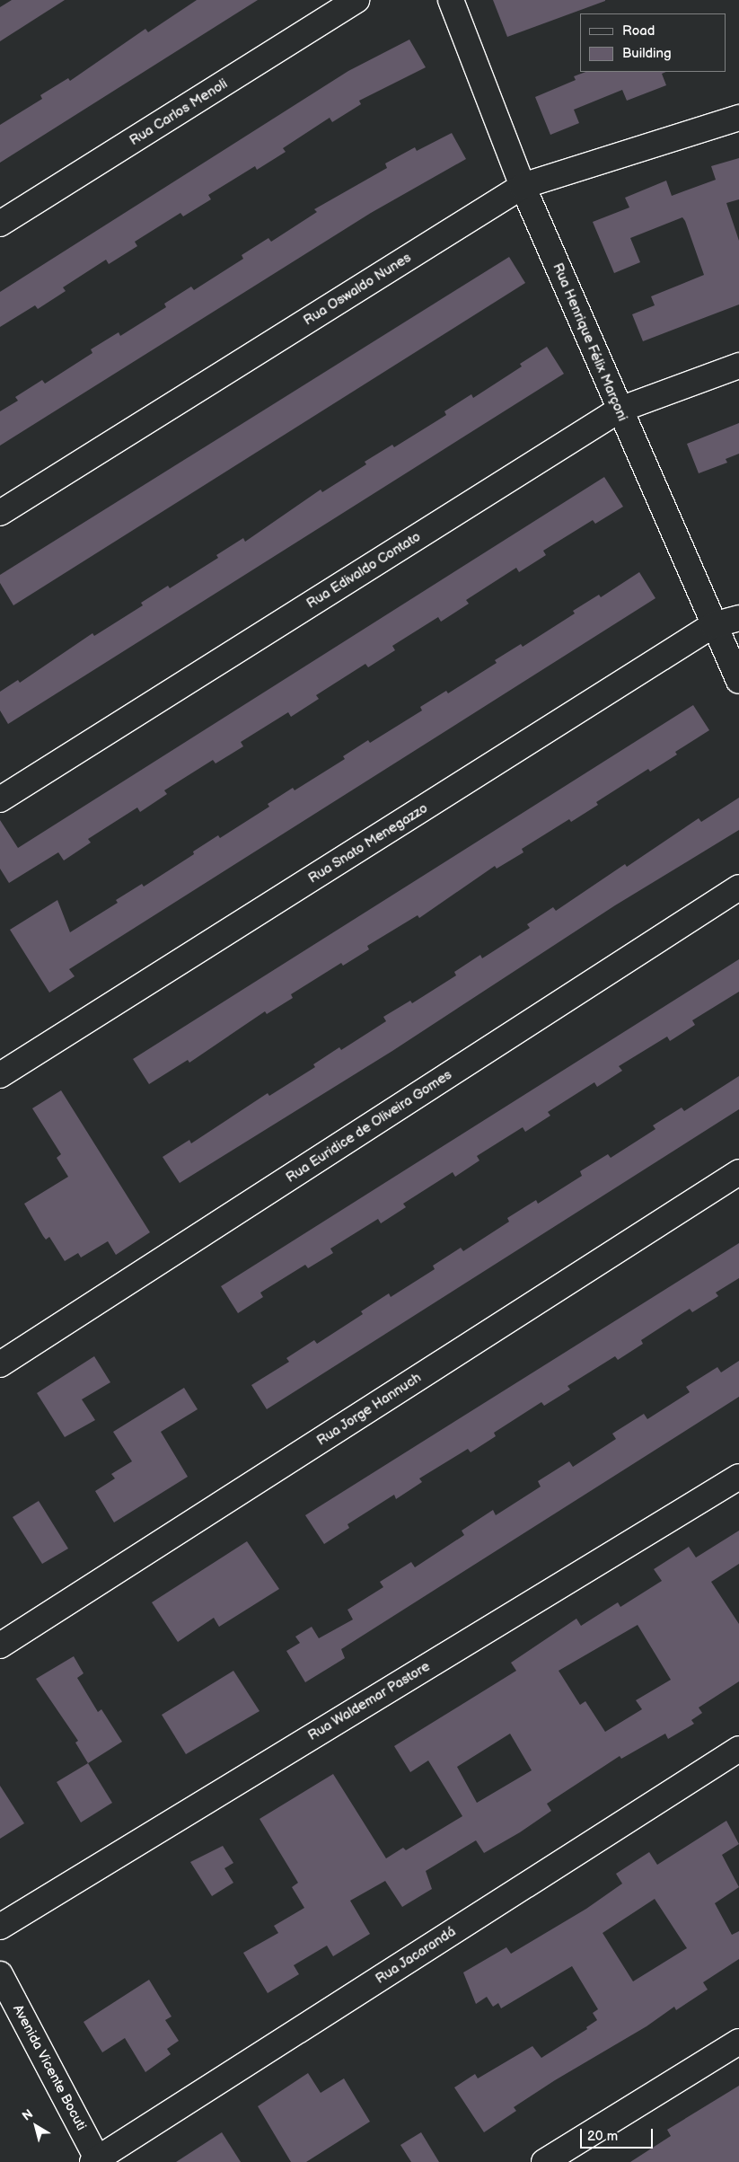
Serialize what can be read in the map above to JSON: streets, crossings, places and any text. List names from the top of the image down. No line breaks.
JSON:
{"streets":{"street":["Rua Carlos Menoli","Rua Oswaldo Nunes","Rua Henrique Félix Marçoni","Rua Edivaldo Contato","Rua Snato Menegazzo","Rua Euridice de Oliveira Gomes","Rua Jorge Hannuch","Rua Waldemar Pastore","Rua Jacarandá","Avenida Vicente Bocuti"]},"crossings":[["Rua Oswaldo Nunes","Rua Henrique Félix Marçoni"],["Rua Henrique Félix Marçoni","Rua Edivaldo Contato"],["Rua Henrique Félix Marçoni","Rua Snato Menegazzo"],["Rua Jacarandá","Avenida Vicente Bocuti"]],"legend":["Road","Building"],"scale_bar":"20 m","north":"top left"}
